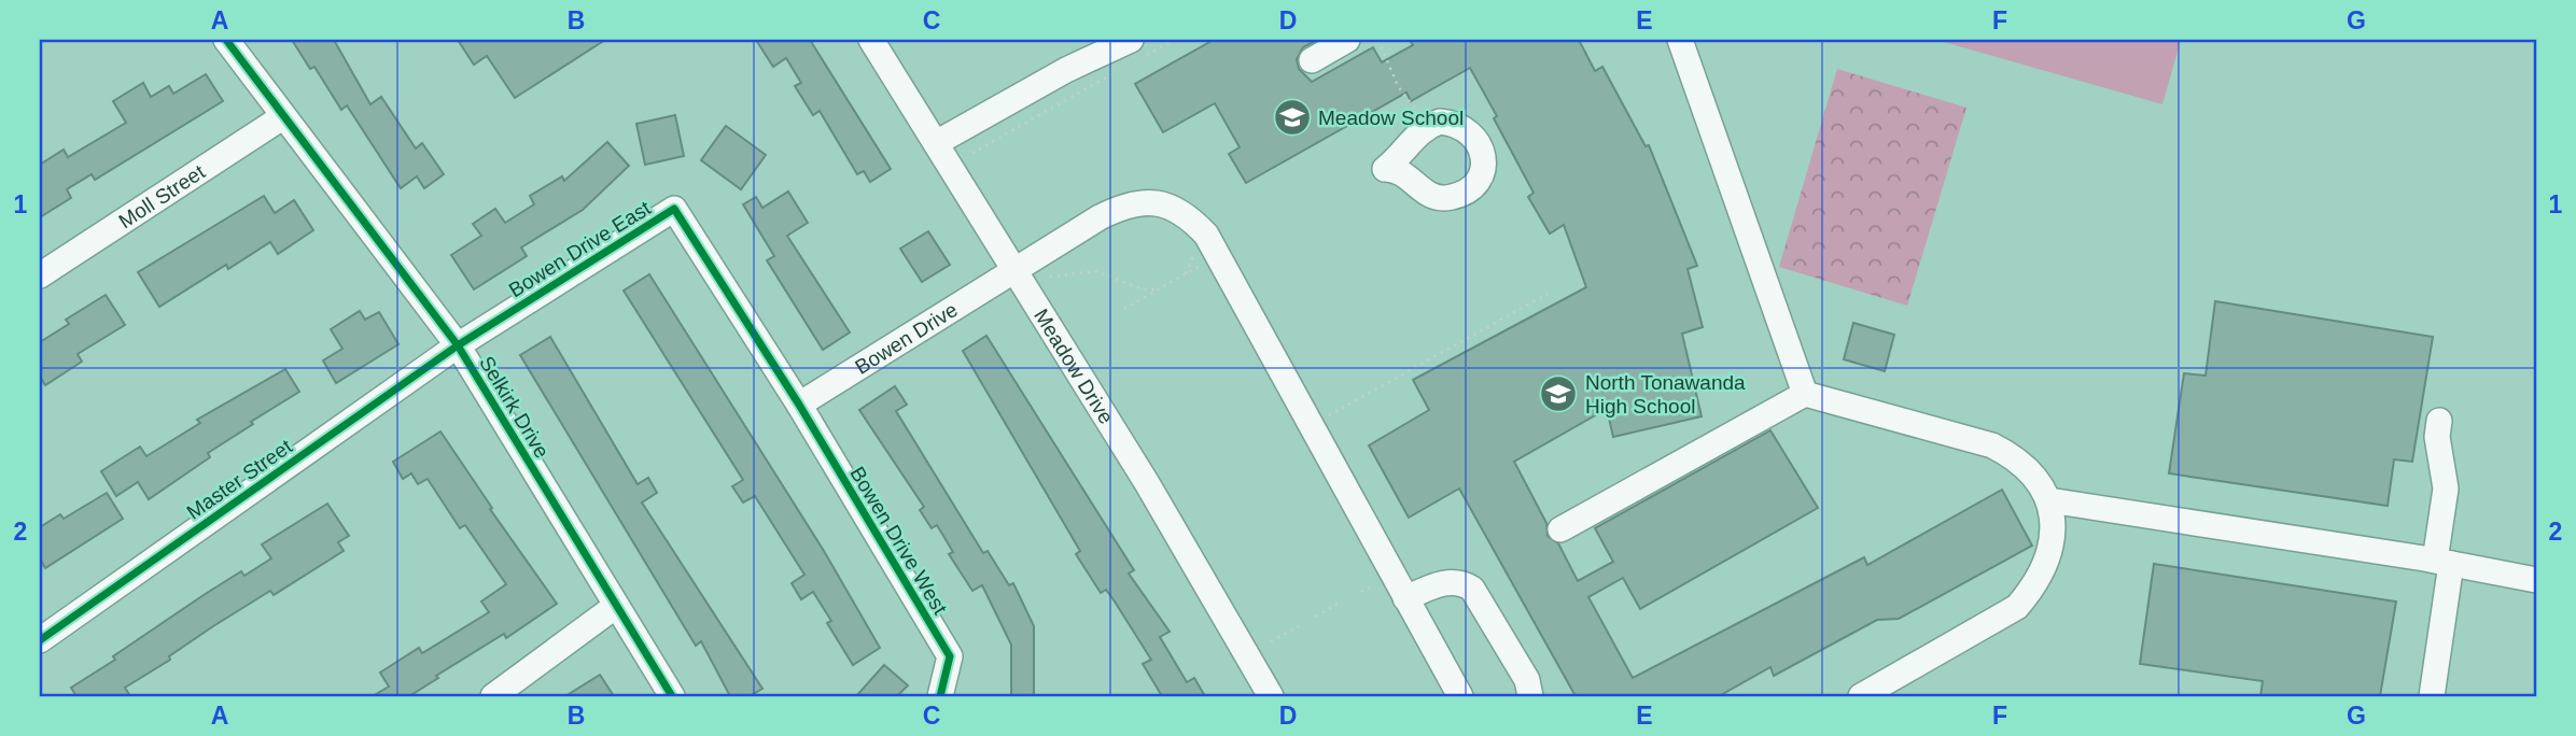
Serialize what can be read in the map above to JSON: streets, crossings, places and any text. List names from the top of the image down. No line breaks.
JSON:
{"streets":{"street":["Moll Street","Bowen Drive East","Bowen Drive","Meadow Drive","Selkirk Drive","Master Street","Bowen Drive West"]},"crossings":[["Moll Street","Selkirk Drive"],["Bowen Drive East","Bowen Drive"],["Bowen Drive East","Selkirk Drive"],["Bowen Drive East","Master Street"],["Bowen Drive East","Bowen Drive West"],["Bowen Drive","Meadow Drive"],["Bowen Drive","Bowen Drive West"],["Selkirk Drive","Master Street"]],"places":{"school or university":["Meadow School","North Tonawanda High School"]},"grid":{"columns":["A","B","C","D","E","F","G"],"rows":["1","2"]}}
